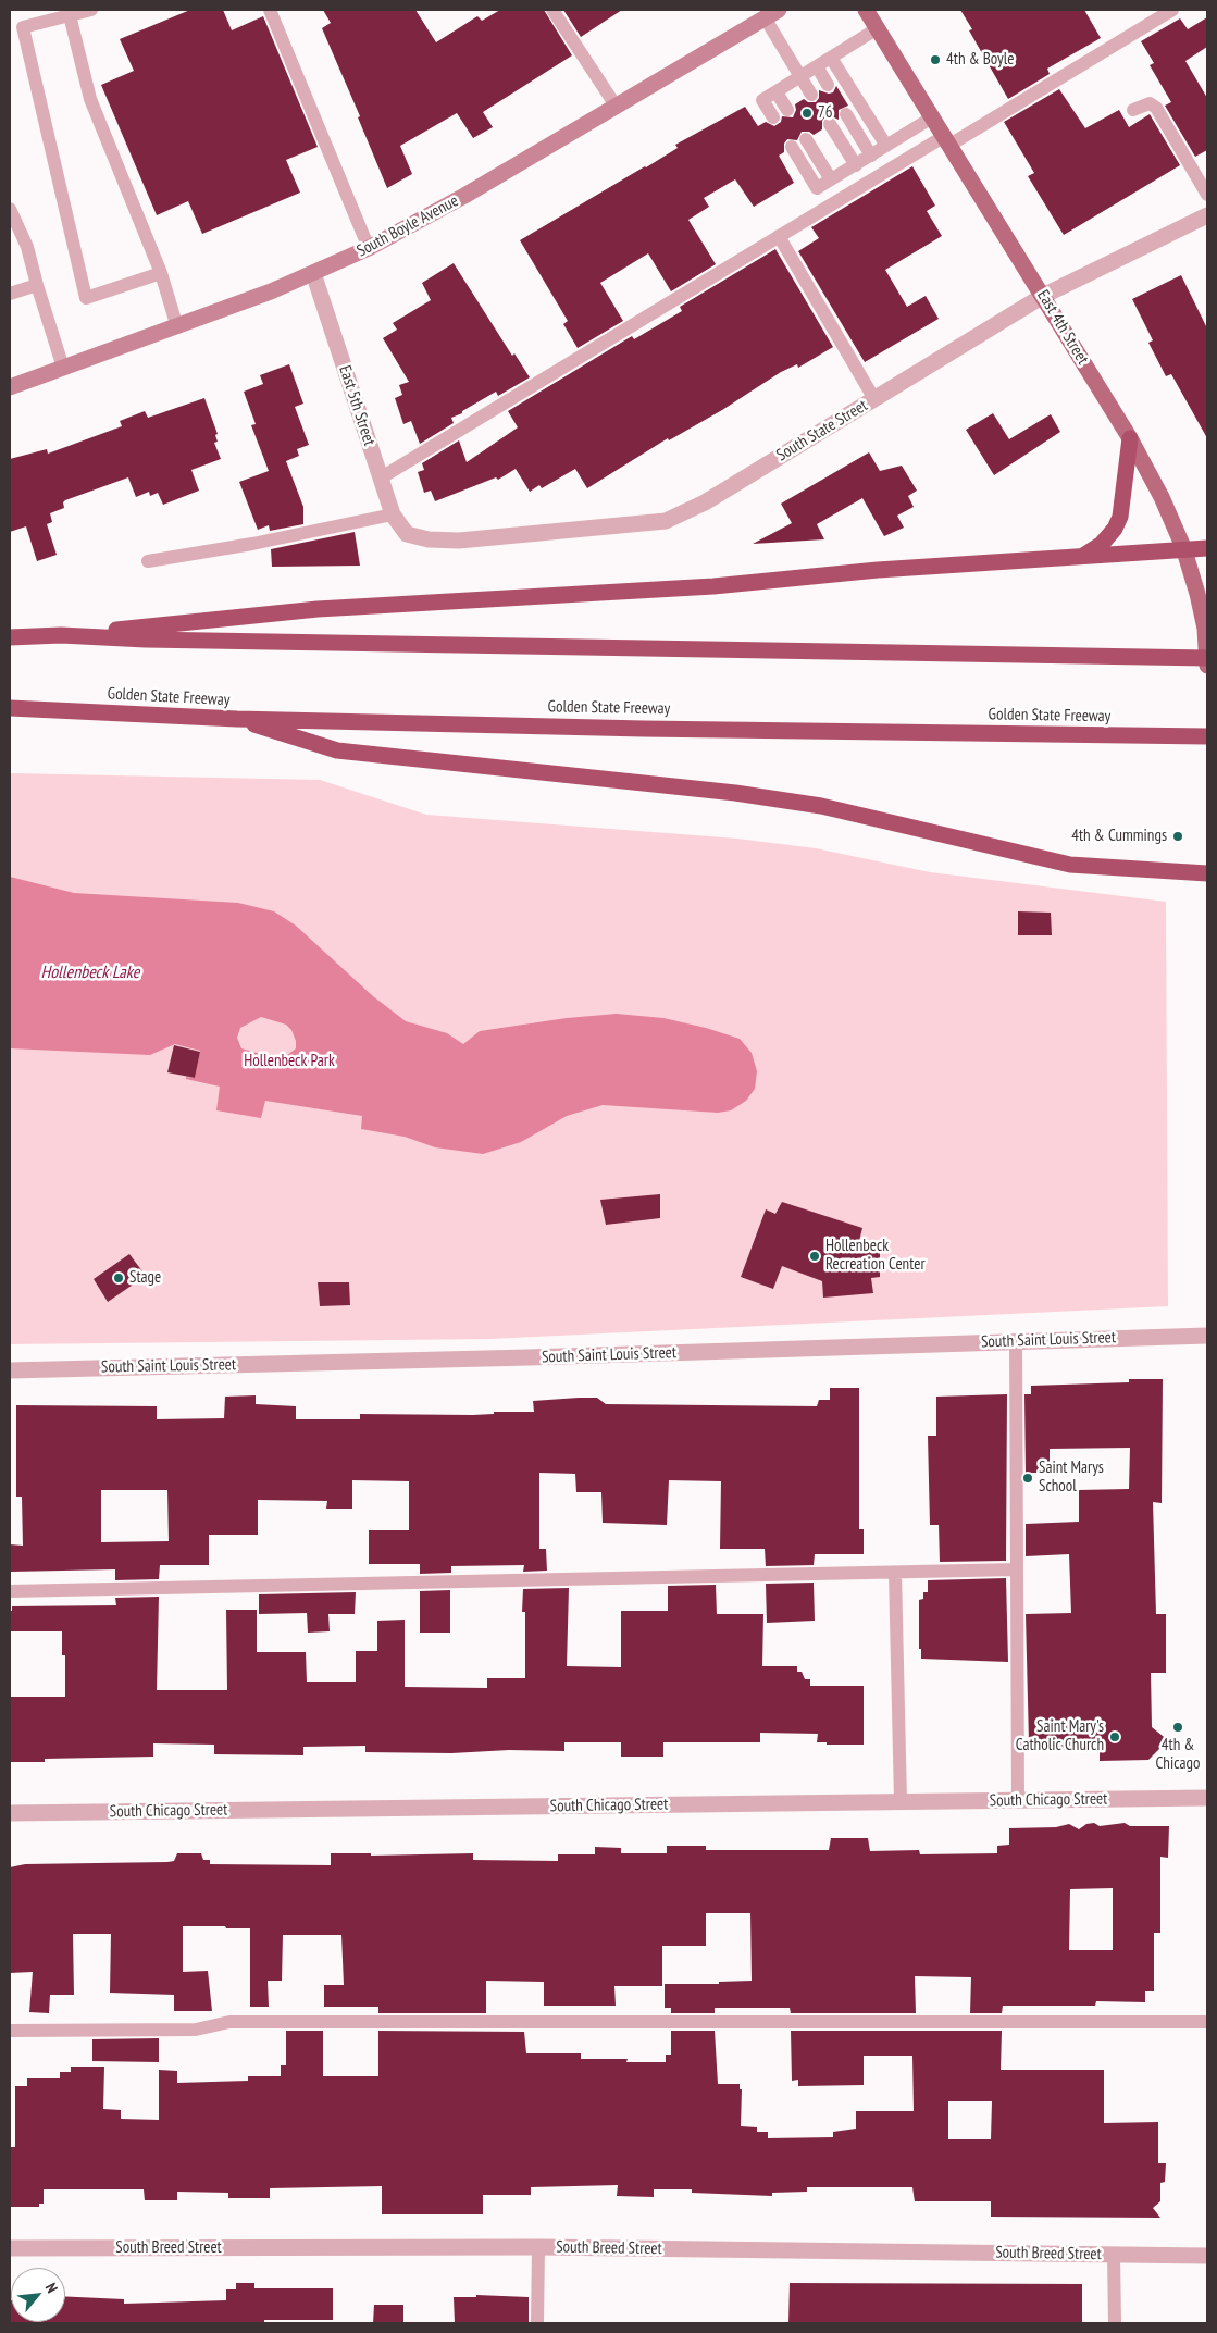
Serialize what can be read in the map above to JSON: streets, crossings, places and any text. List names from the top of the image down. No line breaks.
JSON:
{"streets":{"highway":["Golden State Freeway"],"main road":["South Boyle Avenue","East 4th Street"],"street":["East 5th Street","South State Street","South Saint Louis Street","South Chicago Street","South Breed Street"]},"crossings":[["South Boyle Avenue","East 5th Street"],["East 4th Street","South State Street"],["East 5th Street","South State Street"]],"water":["Hollenbeck Lake"],"parks":["Hollenbeck Park"],"places":["4th & Boyle","76","4th & Cummings","Hollenbeck Recreation Center","Stage","Saint Marys School","4th & Chicago","Saint Mary's Catholic Church"],"north":"top right"}
